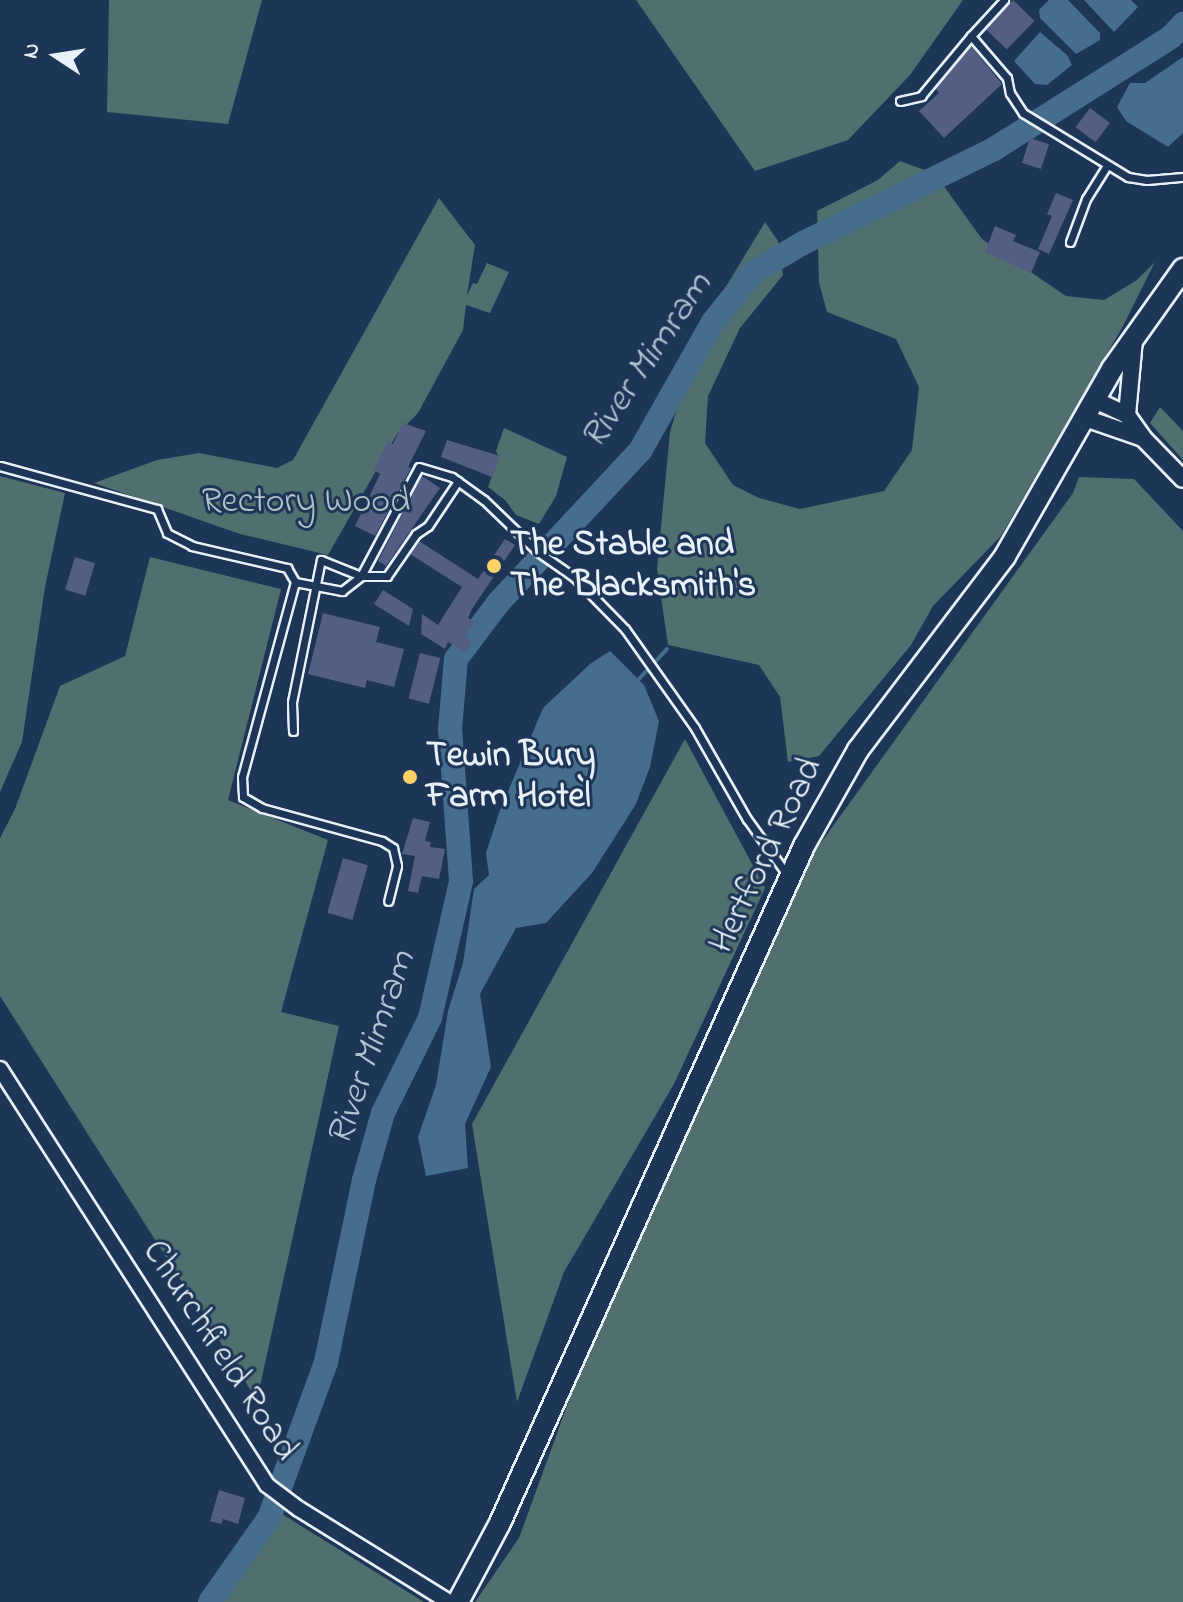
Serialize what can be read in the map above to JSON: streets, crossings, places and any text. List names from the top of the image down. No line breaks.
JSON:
{"streets":{"main road":["Hertford Road"],"street":["Churchfield Road"]},"water":["River Mimram"],"parks":["Rectory Wood"],"places":["The Stable and The Blacksmith's","Tewin Bury Farm Hotel"],"north":"left"}
